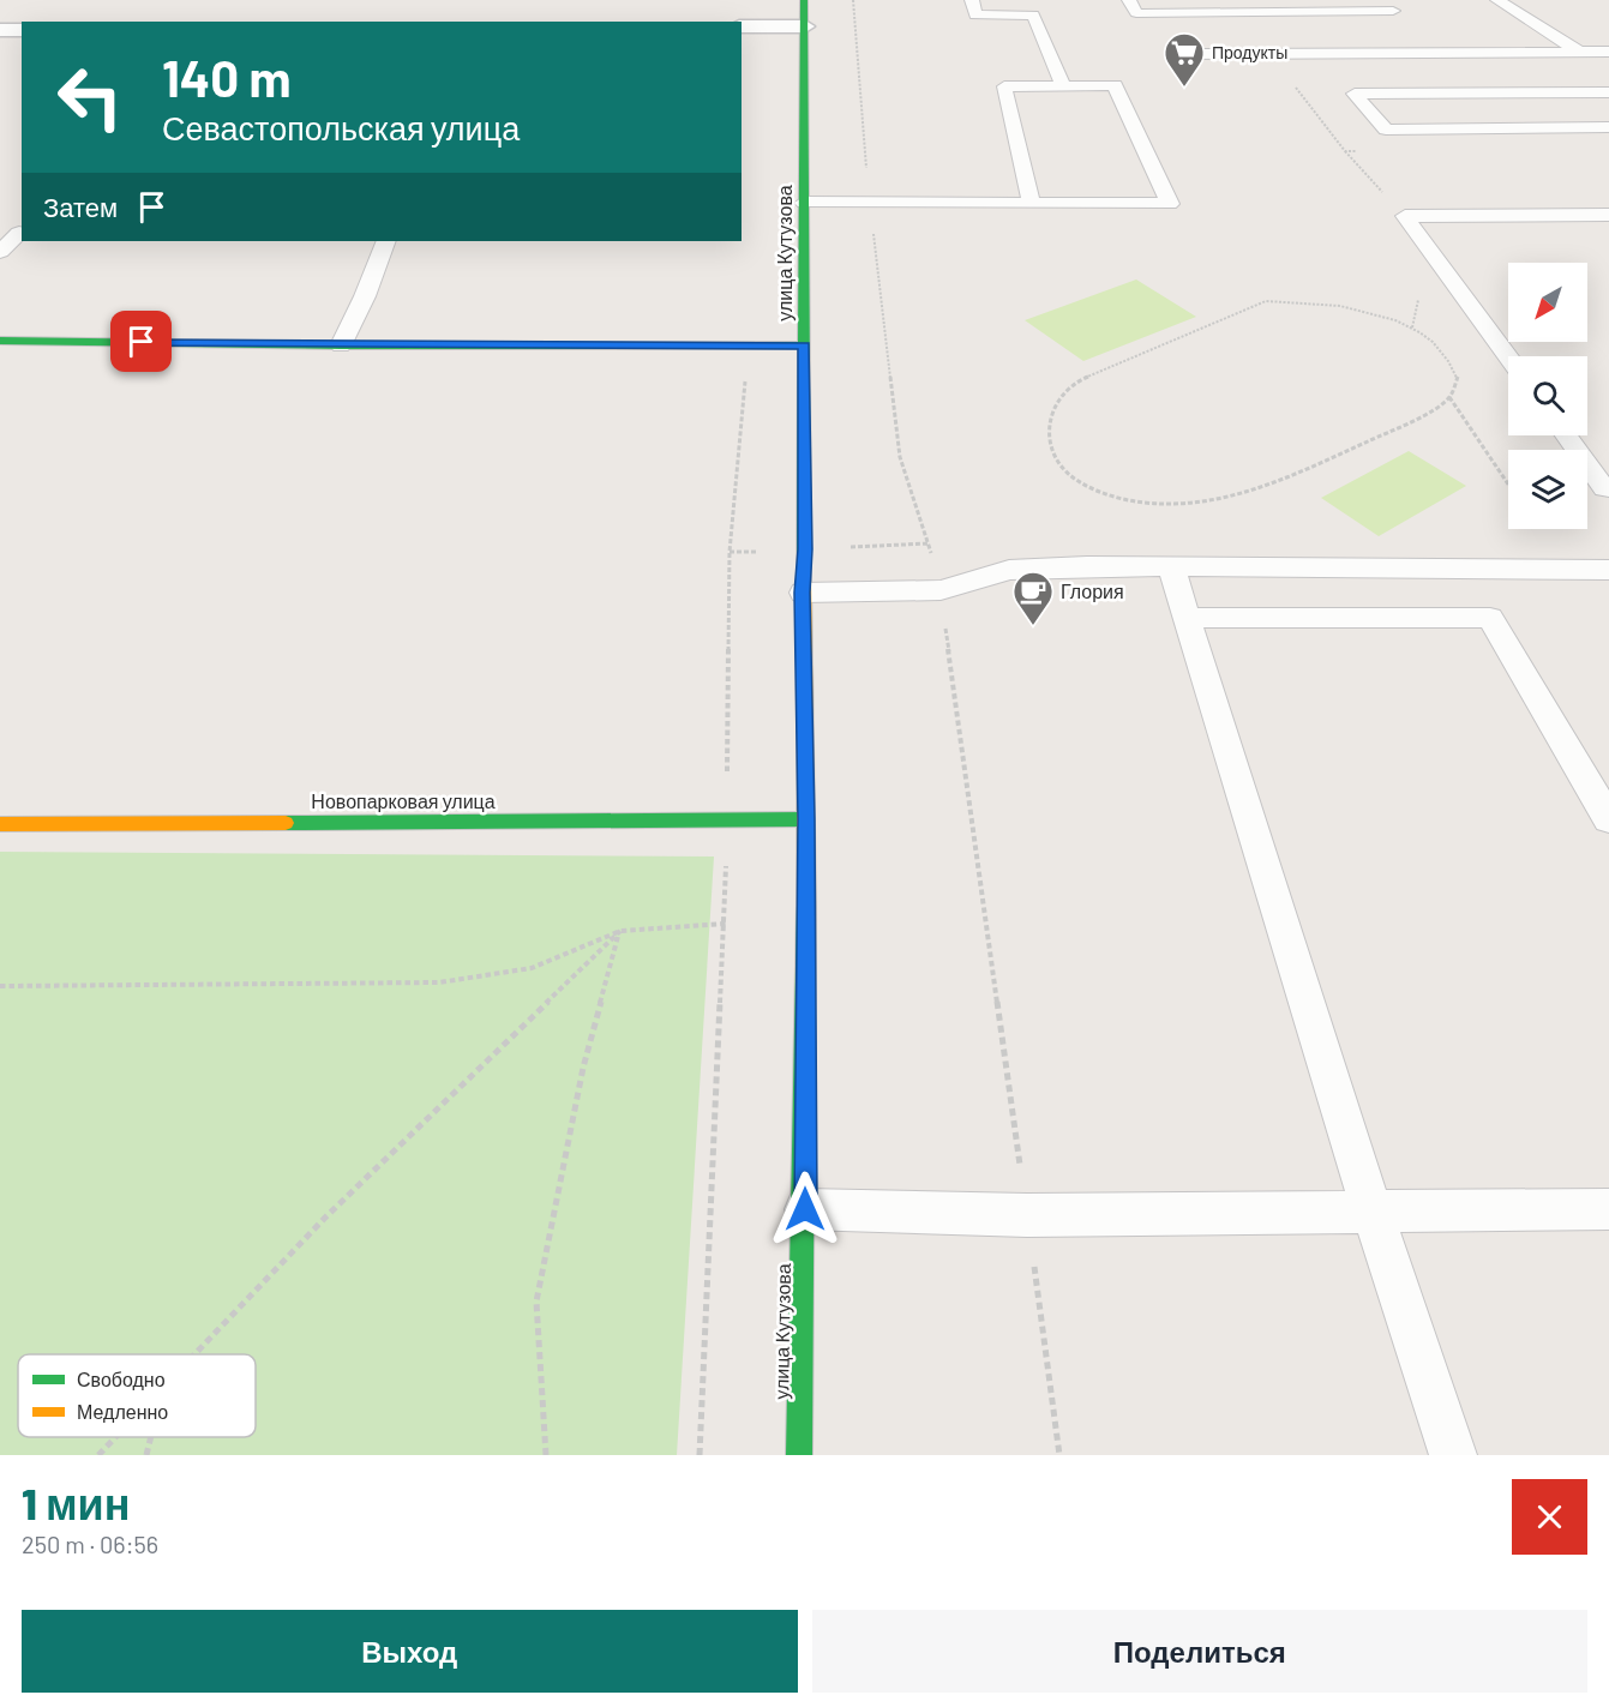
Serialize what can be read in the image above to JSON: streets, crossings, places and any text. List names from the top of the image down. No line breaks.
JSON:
{"streets":{"main road":["улица Кутузова","Новопарковая улица"]},"crossings":[["улица Кутузова","Новопарковая улица"]],"places":{"supermarket":["Продукты"],"cafe":["Глория"]},"legend":["Свободно","Медленно"],"north":"bottom left","page":{"turn":["140 m","Севастопольская улица"],"then":"Затем","heading":["1 мин","250 m · 06:56"],"buttons":["Выход","Поделиться"]}}
